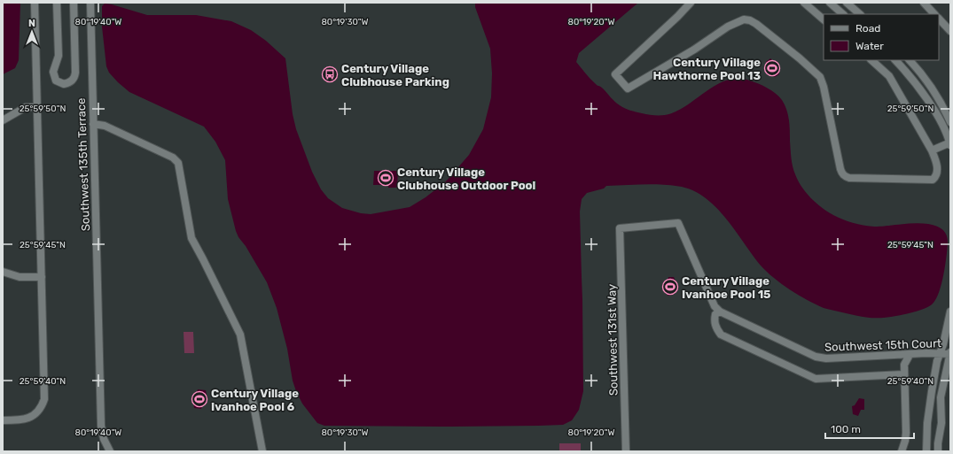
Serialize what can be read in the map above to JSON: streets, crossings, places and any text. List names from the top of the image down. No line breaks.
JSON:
{"streets":{"street":["Southwest 135th Terrace","Southwest 131st Way","Southwest 15th Court"]},"crossings":[["Southwest 131st Way","Southwest 15th Court"]],"places":{"sports":["Century Village Hawthorne Pool 13","Century Village Clubhouse Outdoor Pool","Century Village Ivanhoe Pool 15","Century Village Ivanhoe Pool 6"],"bus stop":["Century Village Clubhouse Parking"]},"legend":["Road","Water"],"scale_bar":"100 m","north":"top","coordinates":["80°19'40\"W","80°19'30\"W","80°19'20\"W","25°59'50\"N","25°59'45\"N","25°59'40\"N"]}
